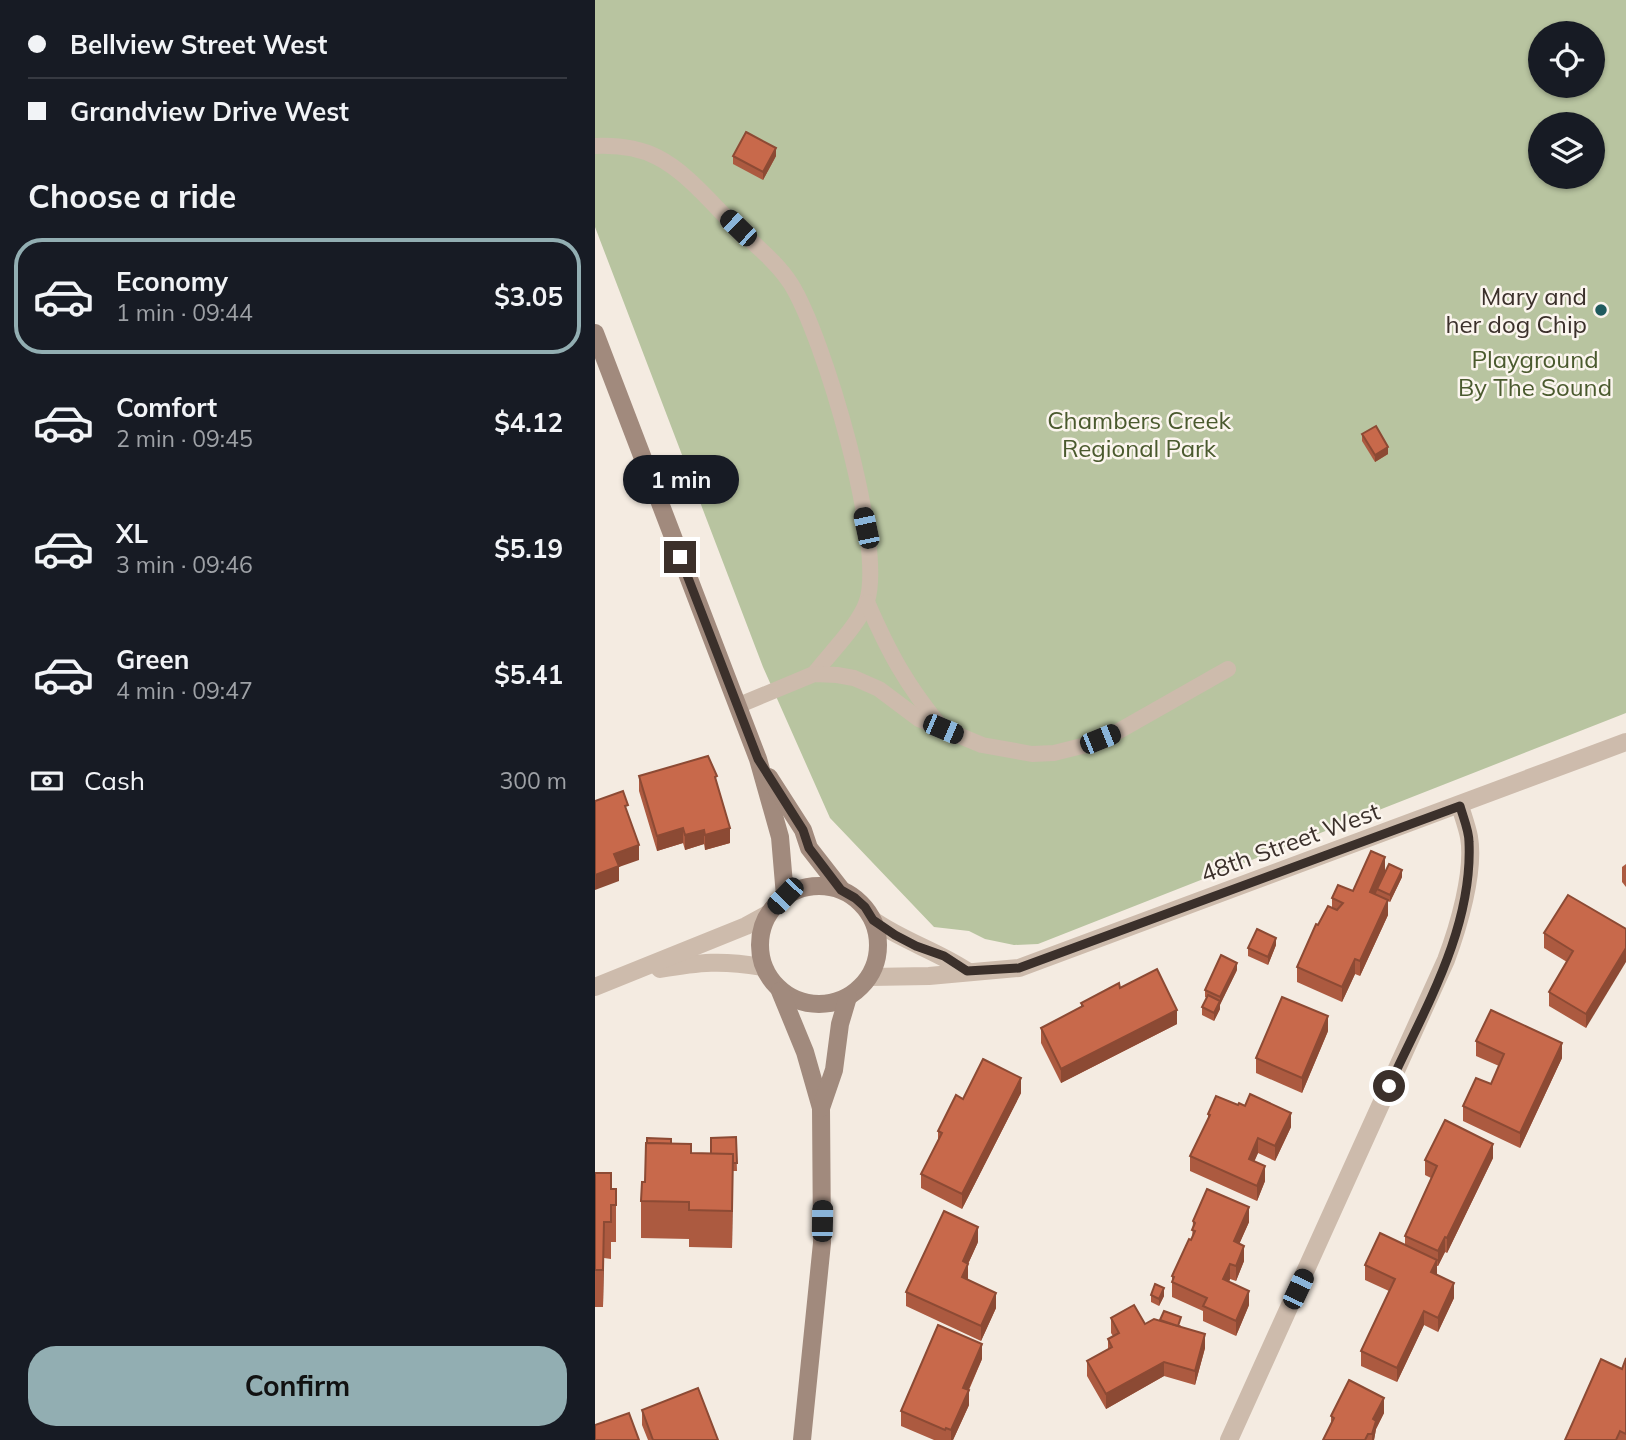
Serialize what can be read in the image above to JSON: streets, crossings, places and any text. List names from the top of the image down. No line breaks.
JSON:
{"streets":{"street":["48th Street West"]},"parks":["Playground By The Sound","Chambers Creek Regional Park"],"places":["Mary and her dog Chip"],"page":{"banner":["Bellview Street West","Grandview Drive West"],"heading":"Choose a ride","list":[{"name":"Economy","note":"1 min · 09:44","value":"$3.05"},{"name":"Comfort","note":"2 min · 09:45","value":"$4.12"},{"name":"XL","note":"3 min · 09:46","value":"$5.19"},{"name":"Green","note":"4 min · 09:47","value":"$5.41"}],"bubble":"1 min","pay":["Cash","300 m"],"buttons":"Confirm"}}
